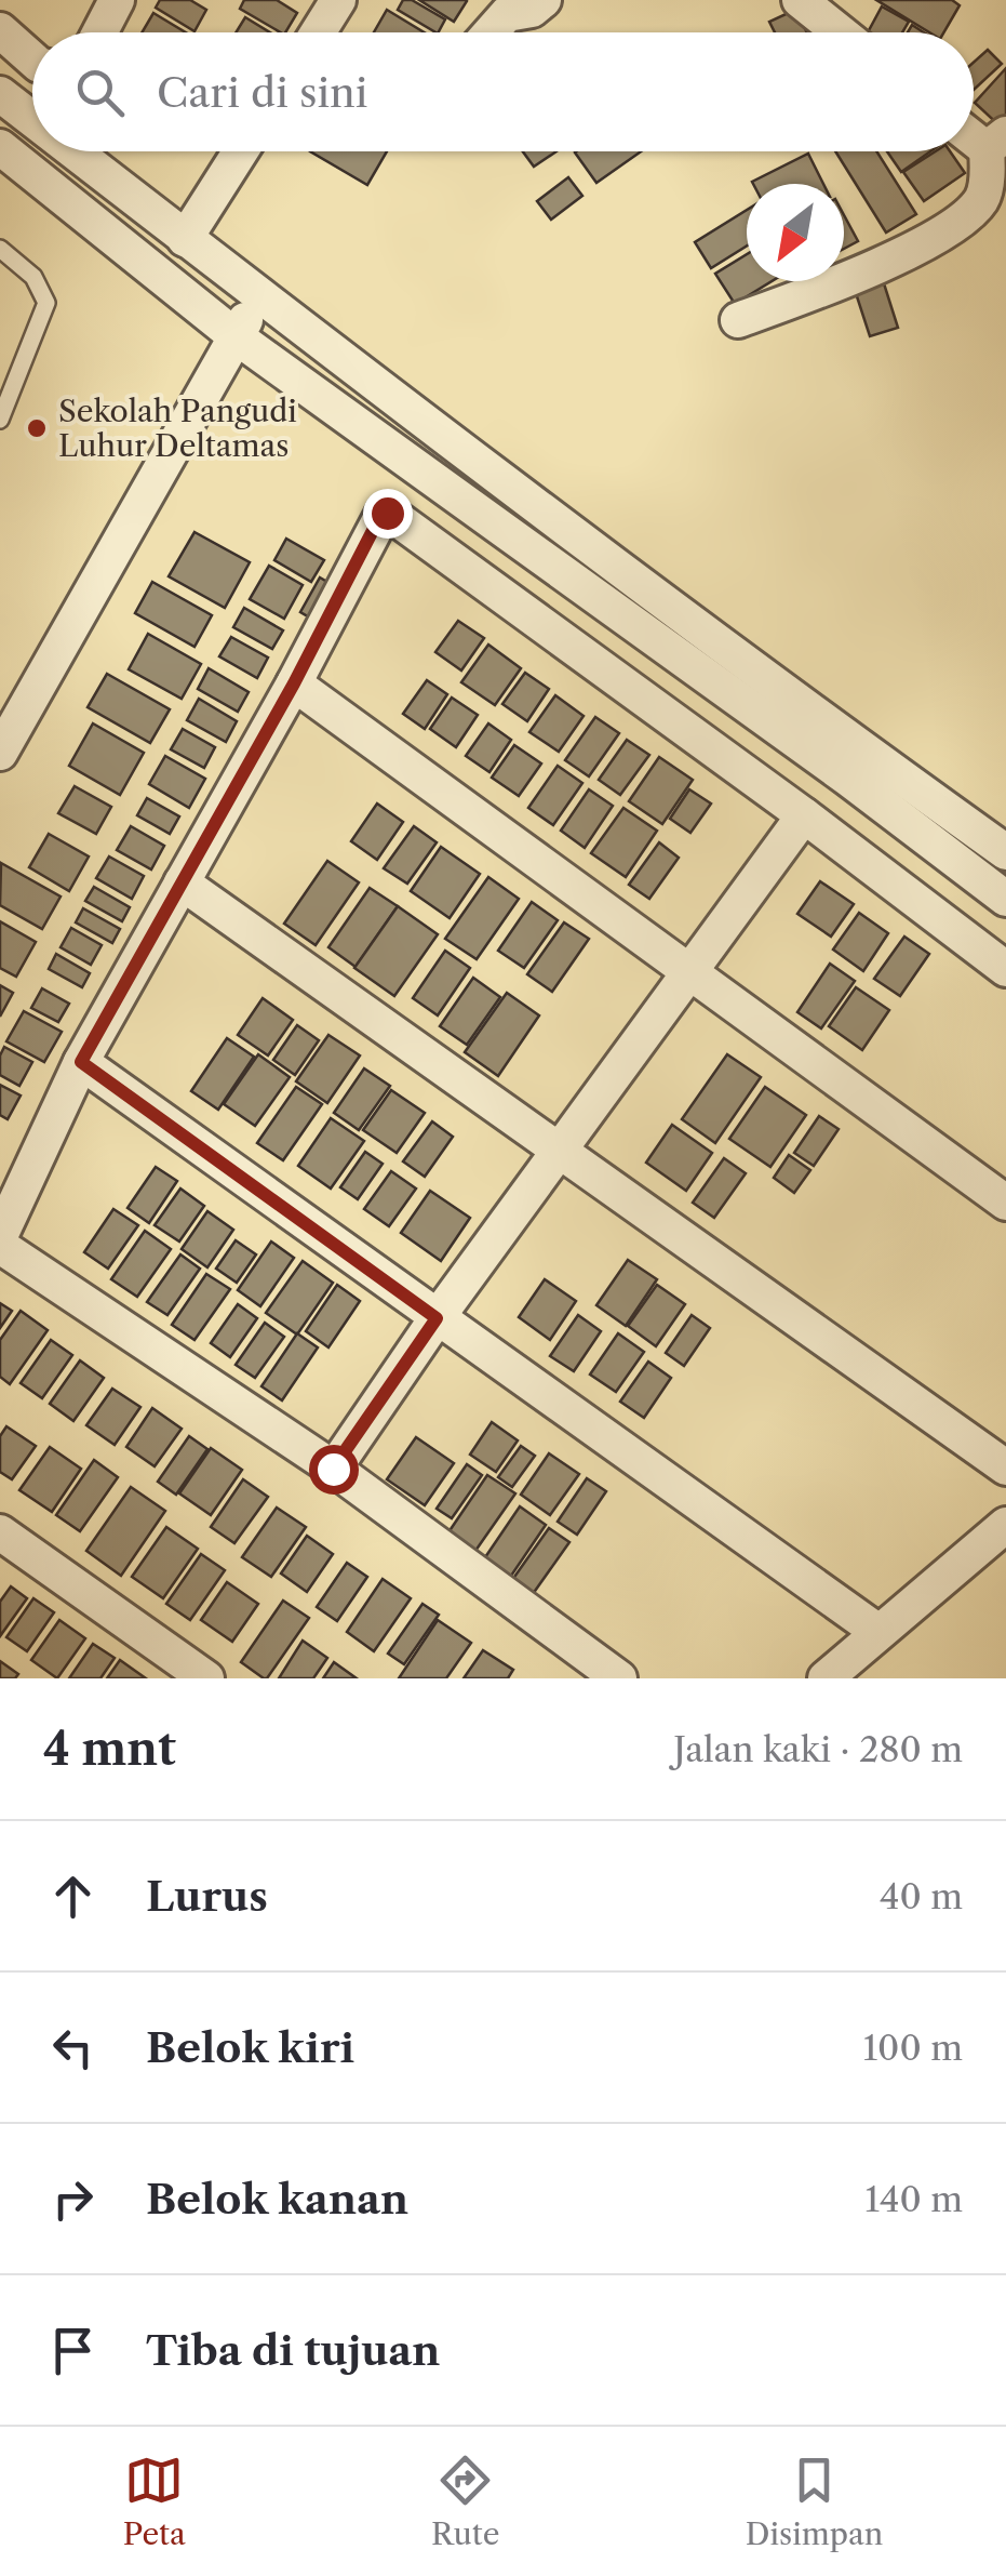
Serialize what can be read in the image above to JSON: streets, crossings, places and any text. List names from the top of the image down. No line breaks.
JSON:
{"places":["Sekolah Pangudi Luhur Deltamas"],"north":"bottom left","page":{"search":"Cari di sini","heading":["4 mnt","Jalan kaki · 280 m"],"list":[["Lurus","40 m"],["Belok kiri","100 m"],["Belok kanan","140 m"],"Tiba di tujuan"],"nav":["Peta","Rute","Disimpan"]}}
